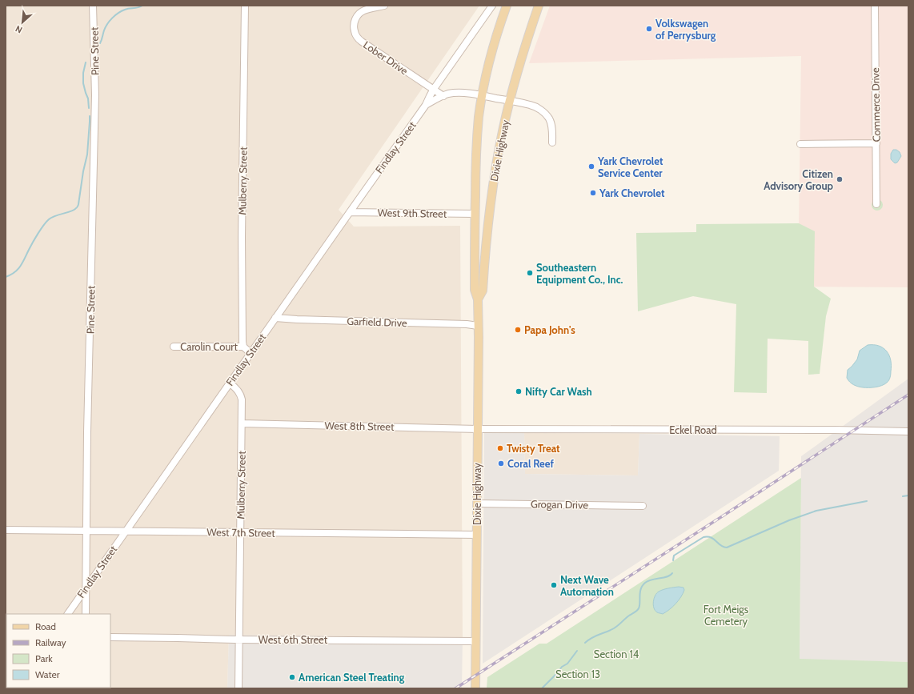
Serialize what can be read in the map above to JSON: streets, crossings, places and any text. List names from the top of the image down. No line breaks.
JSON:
{"streets":{"main road":["Dixie Highway"],"street":["Pine Street","Lober Drive","Commerce Drive","Findlay Street","Mulberry Street","West 9th Street","Garfield Drive","Carolin Court","West 8th Street","Eckel Road","Grogan Drive","West 7th Street","West 6th Street"]},"crossings":[["Pine Street","Findlay Street"],["Pine Street","West 7th Street"],["Lober Drive","Findlay Street"],["Findlay Street","Dixie Highway"],["Findlay Street","Mulberry Street"],["Findlay Street","West 9th Street"],["Findlay Street","Garfield Drive"],["Findlay Street","West 7th Street"],["Dixie Highway","West 9th Street"],["Dixie Highway","Garfield Drive"],["Dixie Highway","West 8th Street"],["Dixie Highway","Eckel Road"],["Dixie Highway","Grogan Drive"],["Dixie Highway","West 7th Street"],["Dixie Highway","West 6th Street"],["Mulberry Street","Carolin Court"],["Mulberry Street","West 8th Street"],["Mulberry Street","West 7th Street"],["Mulberry Street","West 6th Street"],["West 8th Street","Eckel Road"]],"parks":["Fort Meigs Cemetery","Section 14","Section 13"],"places":["Volkswagen of Perrysburg","Yark Chevrolet Service Center","Citizen Advisory Group","Yark Chevrolet","Southeastern Equipment Co., Inc.","Papa John's","Nifty Car Wash","Twisty Treat","Coral Reef","Next Wave Automation","American Steel Treating"],"legend":["Road","Railway","Park","Water"],"north":"bottom left"}
